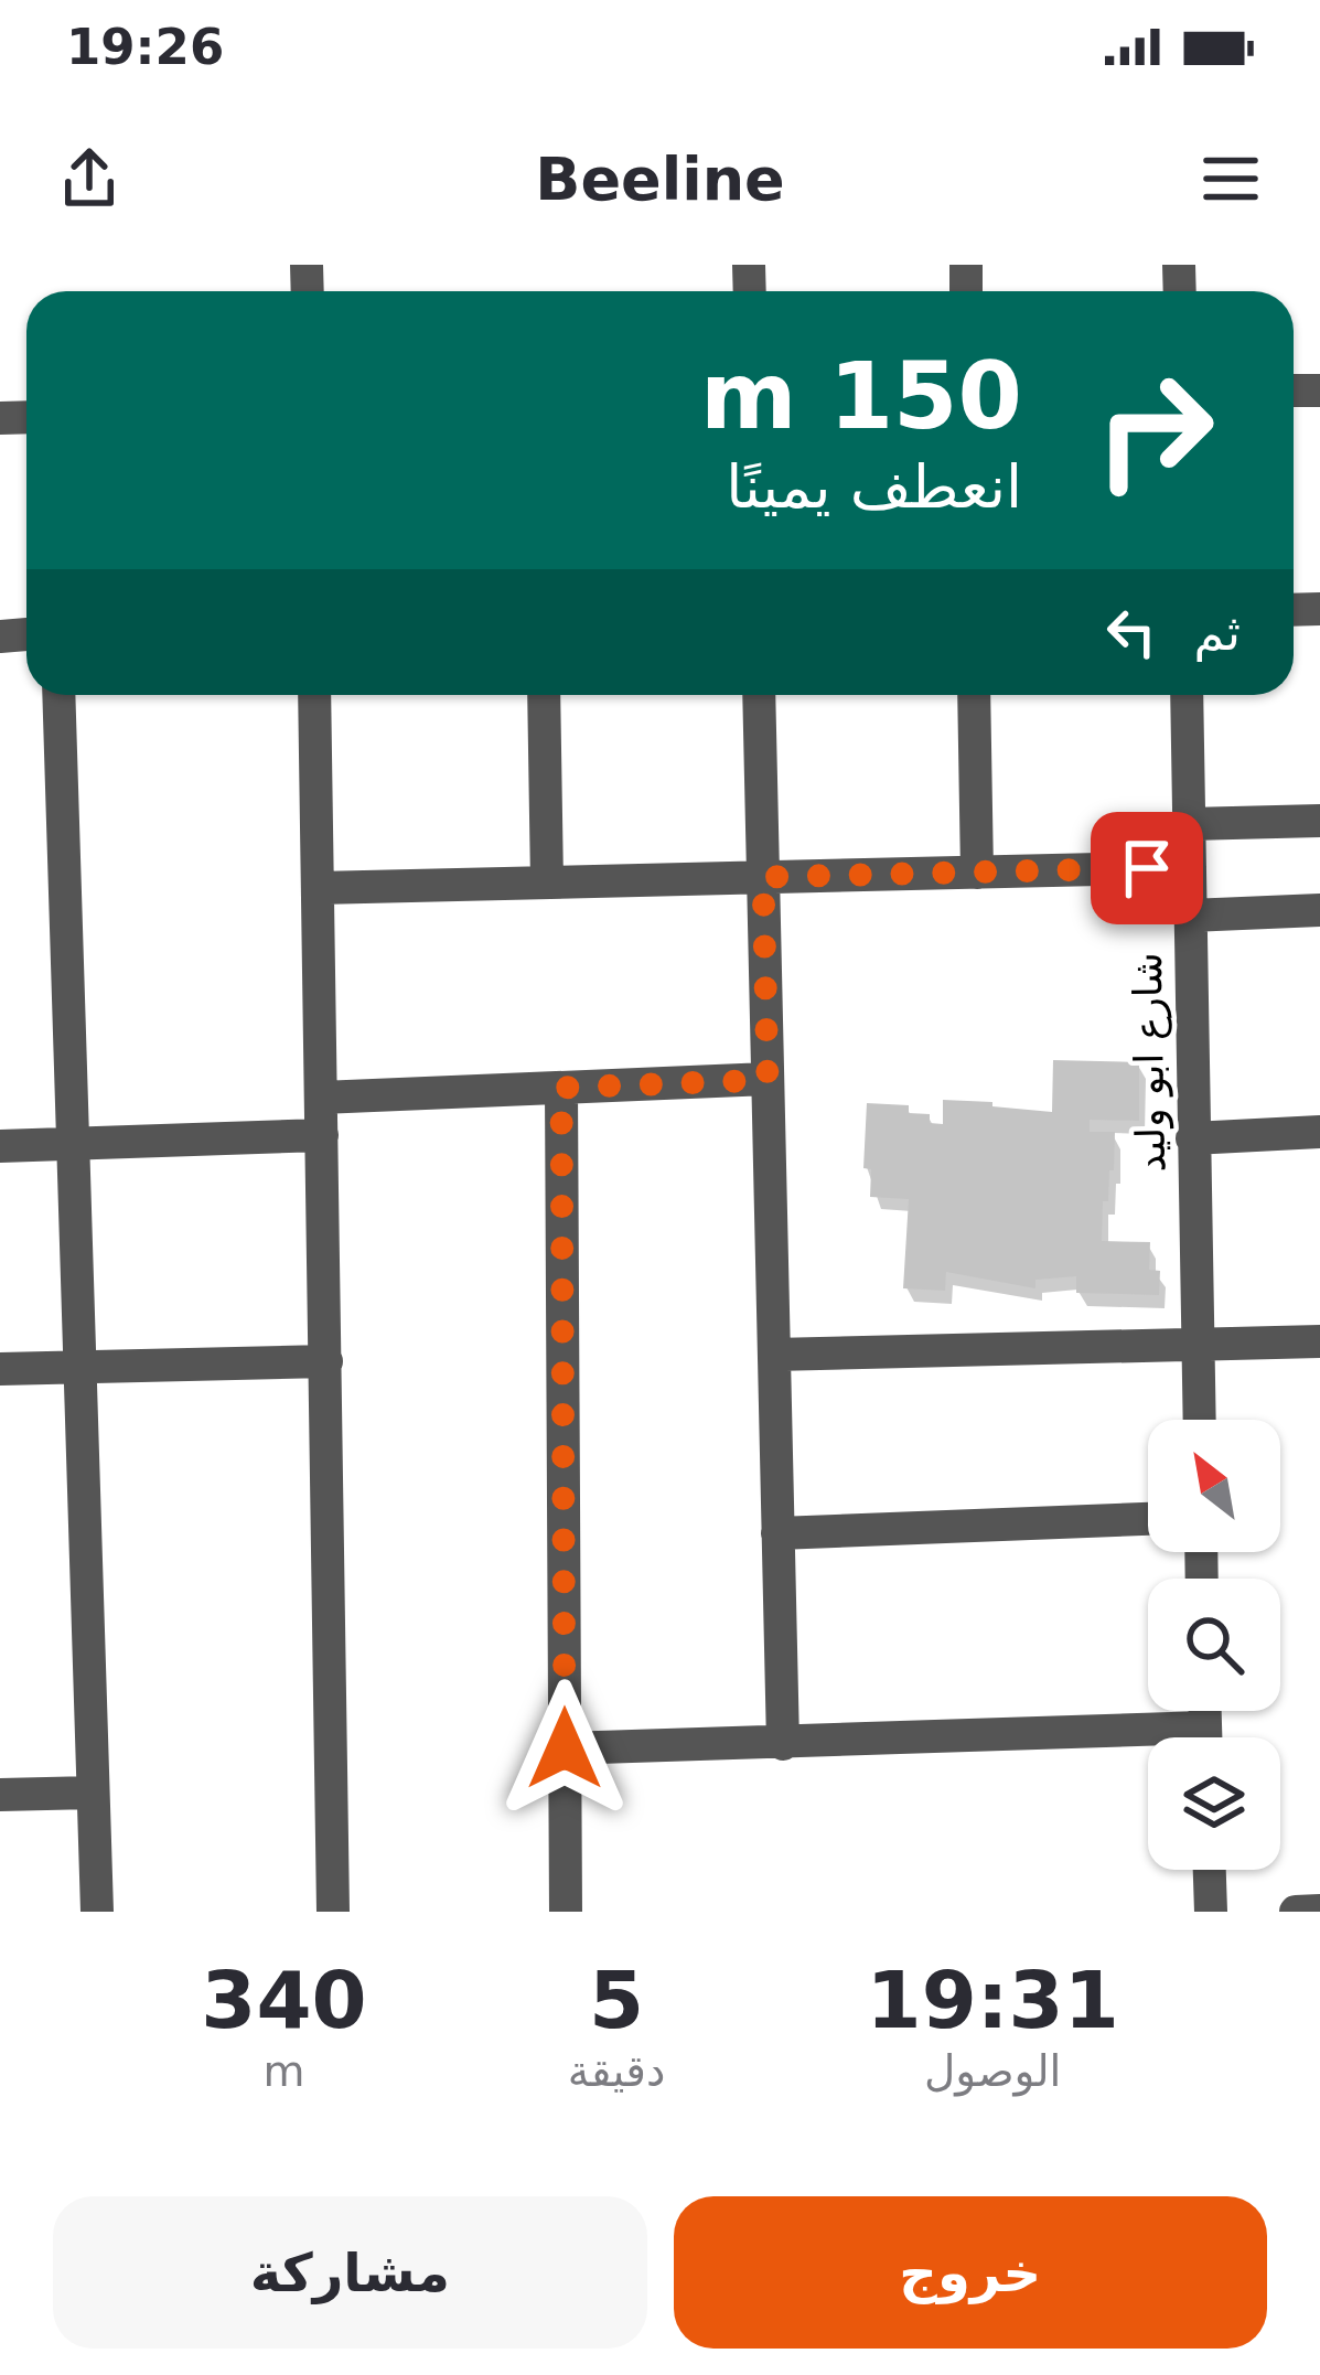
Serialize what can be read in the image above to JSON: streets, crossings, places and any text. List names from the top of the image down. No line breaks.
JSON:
{"streets":{"street":["شارع ابو وليد"]},"north":"top left","page":{"status":"19:26","header":"Beeline","turn":["150 m","انعطف يمينًا"],"then":"ثم","eta":["19:31","الوصول","5","دقيقة","340","m"],"buttons":["خروج","مشاركة"]}}
